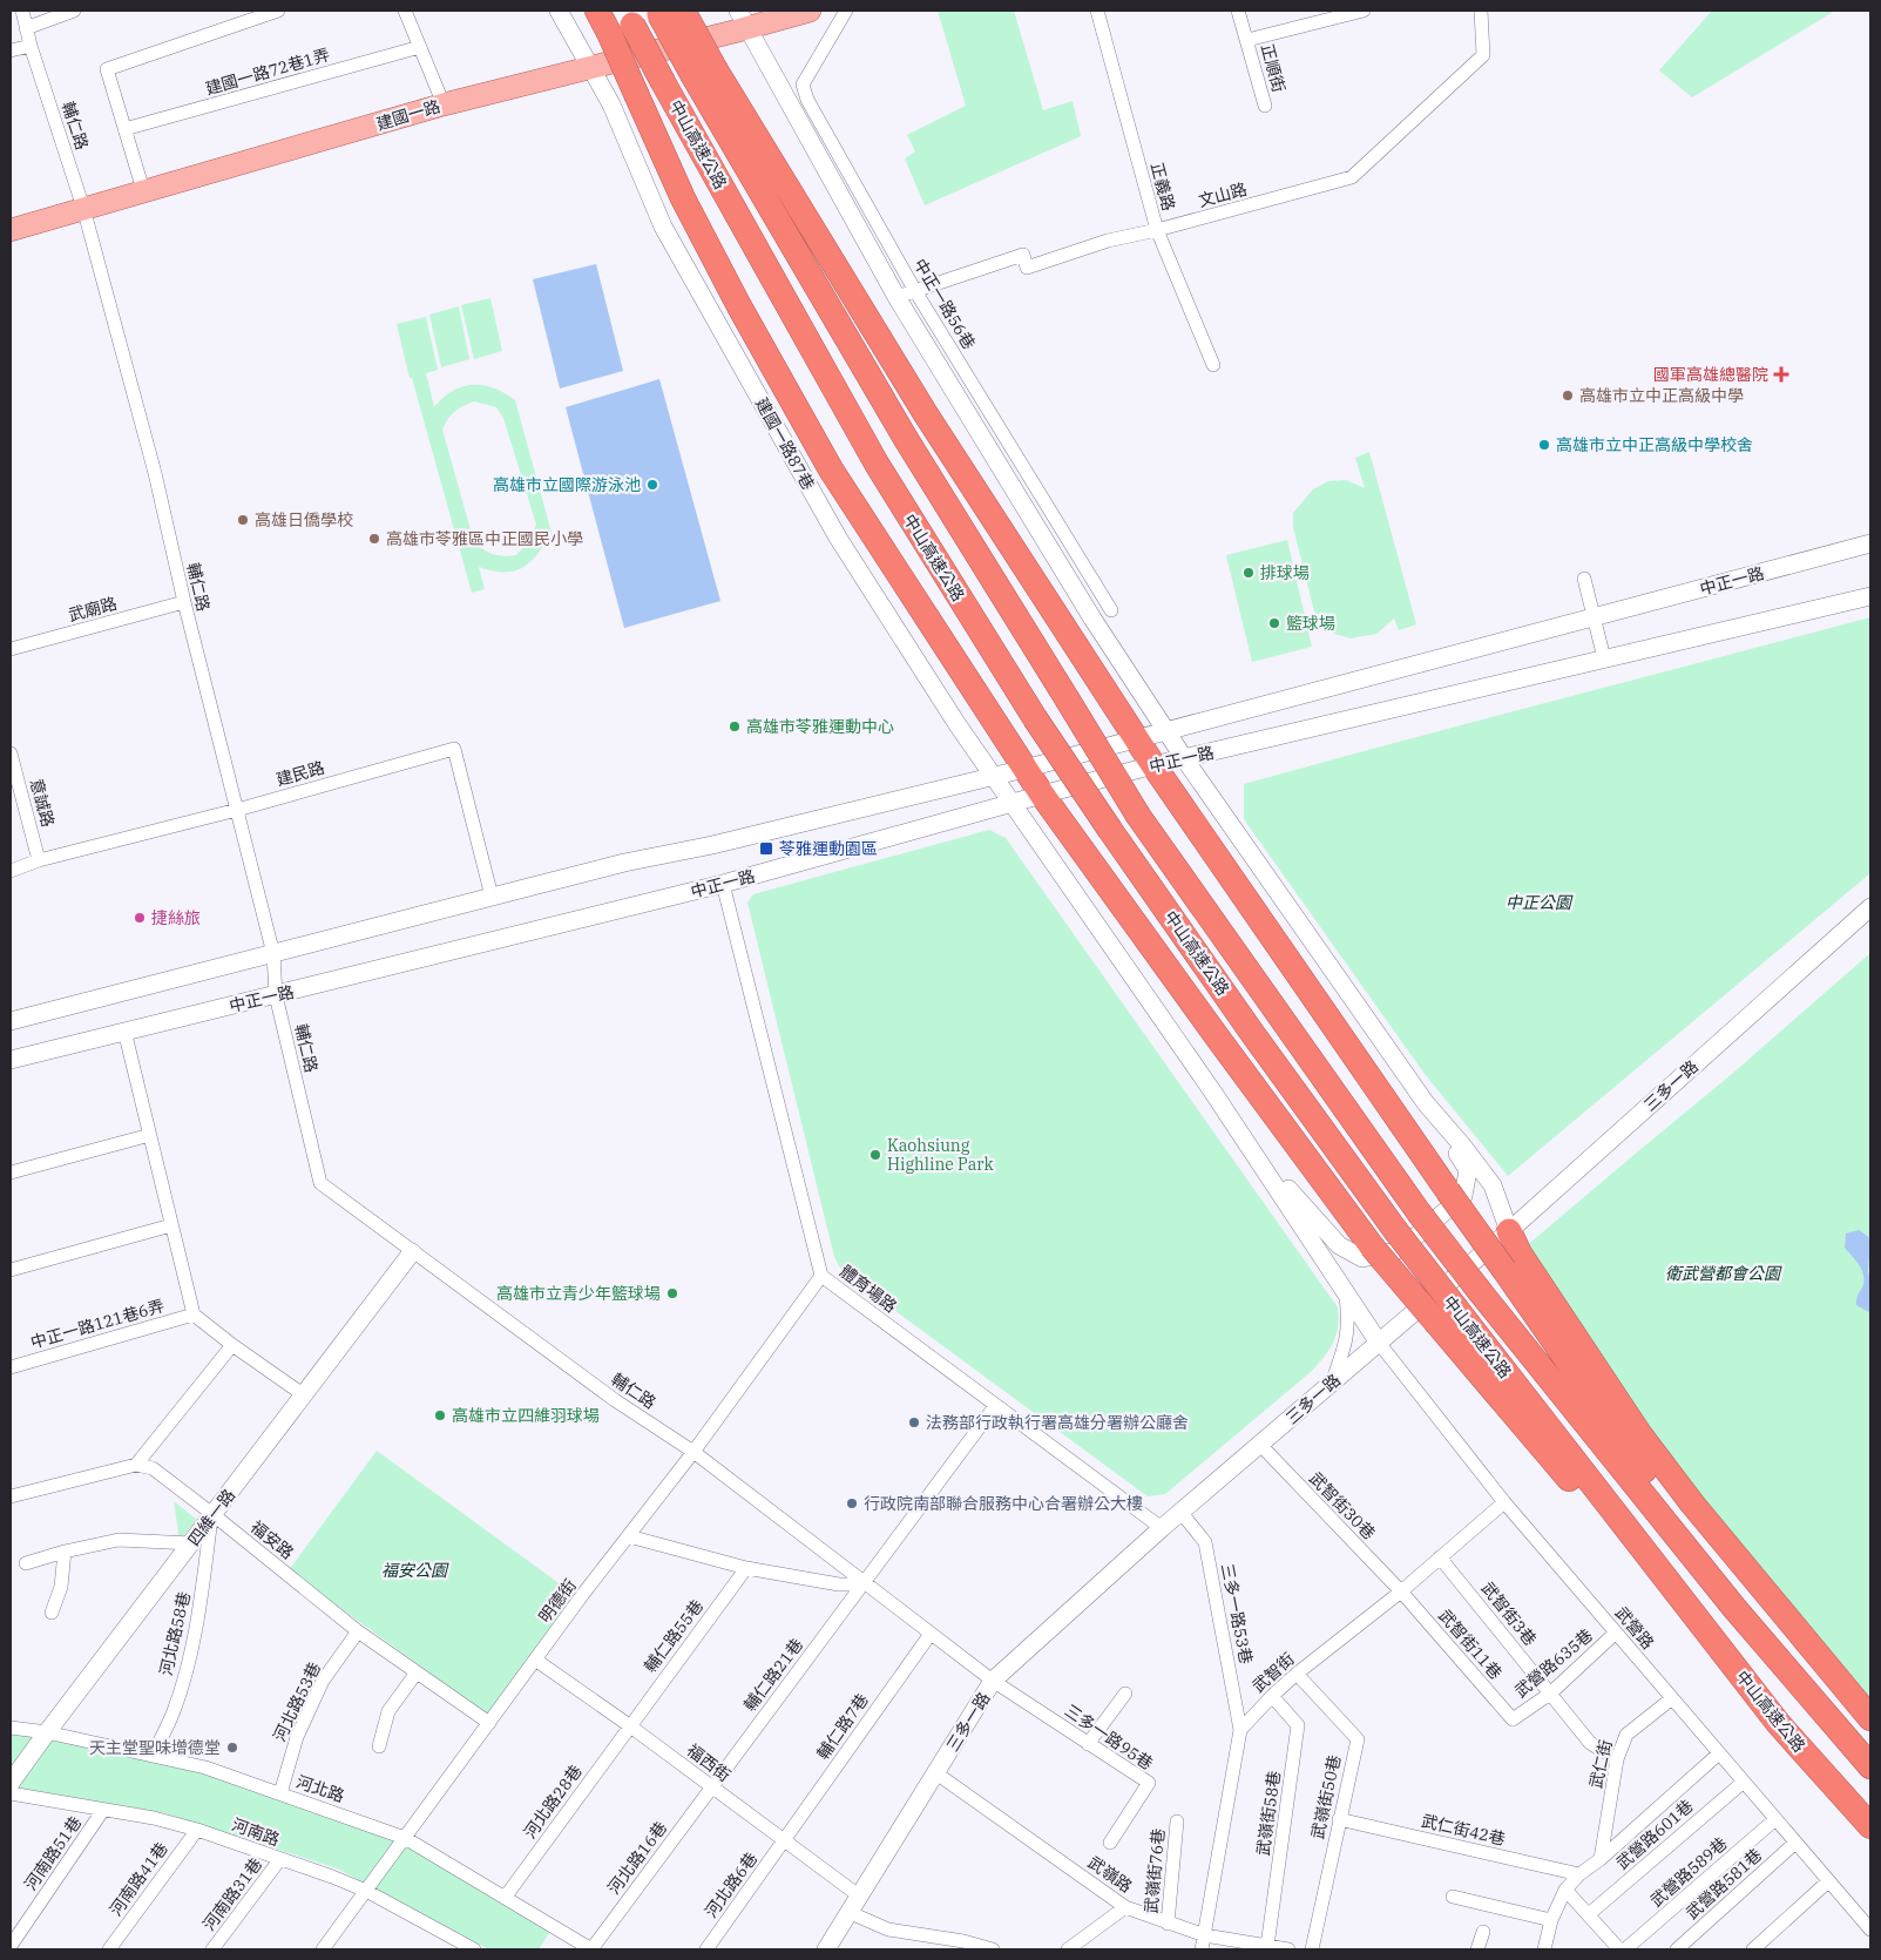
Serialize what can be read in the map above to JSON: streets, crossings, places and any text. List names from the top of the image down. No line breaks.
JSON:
{"streets":{"highway":["中山高速公路"],"main road":["建國一路"],"street":["正順街","建國一路72巷1弄","輔仁路","正義路","文山路","中正一路56巷","建國一路87巷","中正一路","武廟路","建民路","意誠路","三多一路","體育場路","中正一路121巷6弄","武智街30巷","四維一路","福安路","明德街","三多一路53巷","武智街3巷","武營路","河北路58巷","輔仁路55巷","武智街11巷","武營路635巷","武智街","輔仁路21巷","河北路53巷","輔仁路7巷","三多一路95巷","福西街","武仁街","河北路","武嶺街50巷","河北路28巷","武嶺街58巷","武仁街42巷","河南路","武營路601巷","河南路51巷","河北路16巷","武嶺街76巷","武營路589巷","武嶺路","河南路41巷","武營路581巷","河北路6巷","河南路31巷"]},"crossings":[["建國一路","輔仁路"],["建國一路","建國一路87巷"],["輔仁路","中正一路"],["輔仁路","武廟路"],["輔仁路","建民路"],["輔仁路","三多一路"],["輔仁路","四維一路"],["輔仁路","明德街"],["輔仁路","輔仁路21巷"],["輔仁路","輔仁路7巷"],["輔仁路","三多一路95巷"],["正義路","文山路"],["文山路","中正一路56巷"],["建國一路87巷","中正一路"],["中正一路","建民路"],["中正一路","體育場路"],["建民路","意誠路"],["三多一路","體育場路"],["三多一路","武智街30巷"],["三多一路","三多一路53巷"],["三多一路","武營路"],["三多一路","三多一路95巷"],["三多一路","福西街"],["三多一路","武嶺路"],["體育場路","明德街"],["體育場路","輔仁路21巷"],["武智街30巷","武智街11巷"],["武智街30巷","武智街"],["四維一路","福安路"],["四維一路","河北路58巷"],["四維一路","河北路"],["福安路","明德街"],["福安路","河北路58巷"],["福安路","河北路53巷"],["明德街","福西街"],["明德街","河北路"],["明德街","河南路"],["三多一路53巷","武智街"],["武智街3巷","武營路635巷"],["武智街3巷","武智街"],["武智街3巷","武仁街"],["武營路","武營路635巷"],["武營路","武智街"],["武營路","武仁街"],["武營路","武營路601巷"],["武營路","武營路589巷"],["武營路","武營路581巷"],["河北路58巷","河北路"],["輔仁路55巷","福西街"],["輔仁路55巷","河北路28巷"],["武智街11巷","武營路635巷"],["武智街11巷","武智街"],["武智街","武嶺街50巷"],["武智街","武嶺街58巷"],["輔仁路21巷","福西街"],["輔仁路21巷","河北路16巷"],["河北路53巷","河北路"],["輔仁路7巷","福西街"],["輔仁路7巷","河北路6巷"],["福西街","河北路28巷"],["福西街","河北路16巷"],["福西街","河北路6巷"],["河北路","河北路28巷"],["河北路","河北路16巷"],["武嶺街50巷","武仁街42巷"],["武嶺街58巷","武嶺路"],["河南路","河南路51巷"],["河南路","河南路41巷"],["河南路","河南路31巷"],["武嶺街76巷","武嶺路"]],"parks":["中正公園","衛武營都會公園","福安公園"],"places":{"health":["國軍高雄總醫院"],"other":["高雄市立中正高級中學","高雄市立中正高級中學校舍","高雄市立國際游泳池","高雄日僑學校","高雄市苓雅區中正國民小學","排球場","籃球場","高雄市苓雅運動中心","捷絲旅","Kaohsiung Highline Park","高雄市立青少年籃球場","高雄市立四維羽球場","法務部行政執行署高雄分署辦公廳舍","行政院南部聯合服務中心合署辦公大樓","天主堂聖味增德堂"],"transit":["苓雅運動園區"]}}
